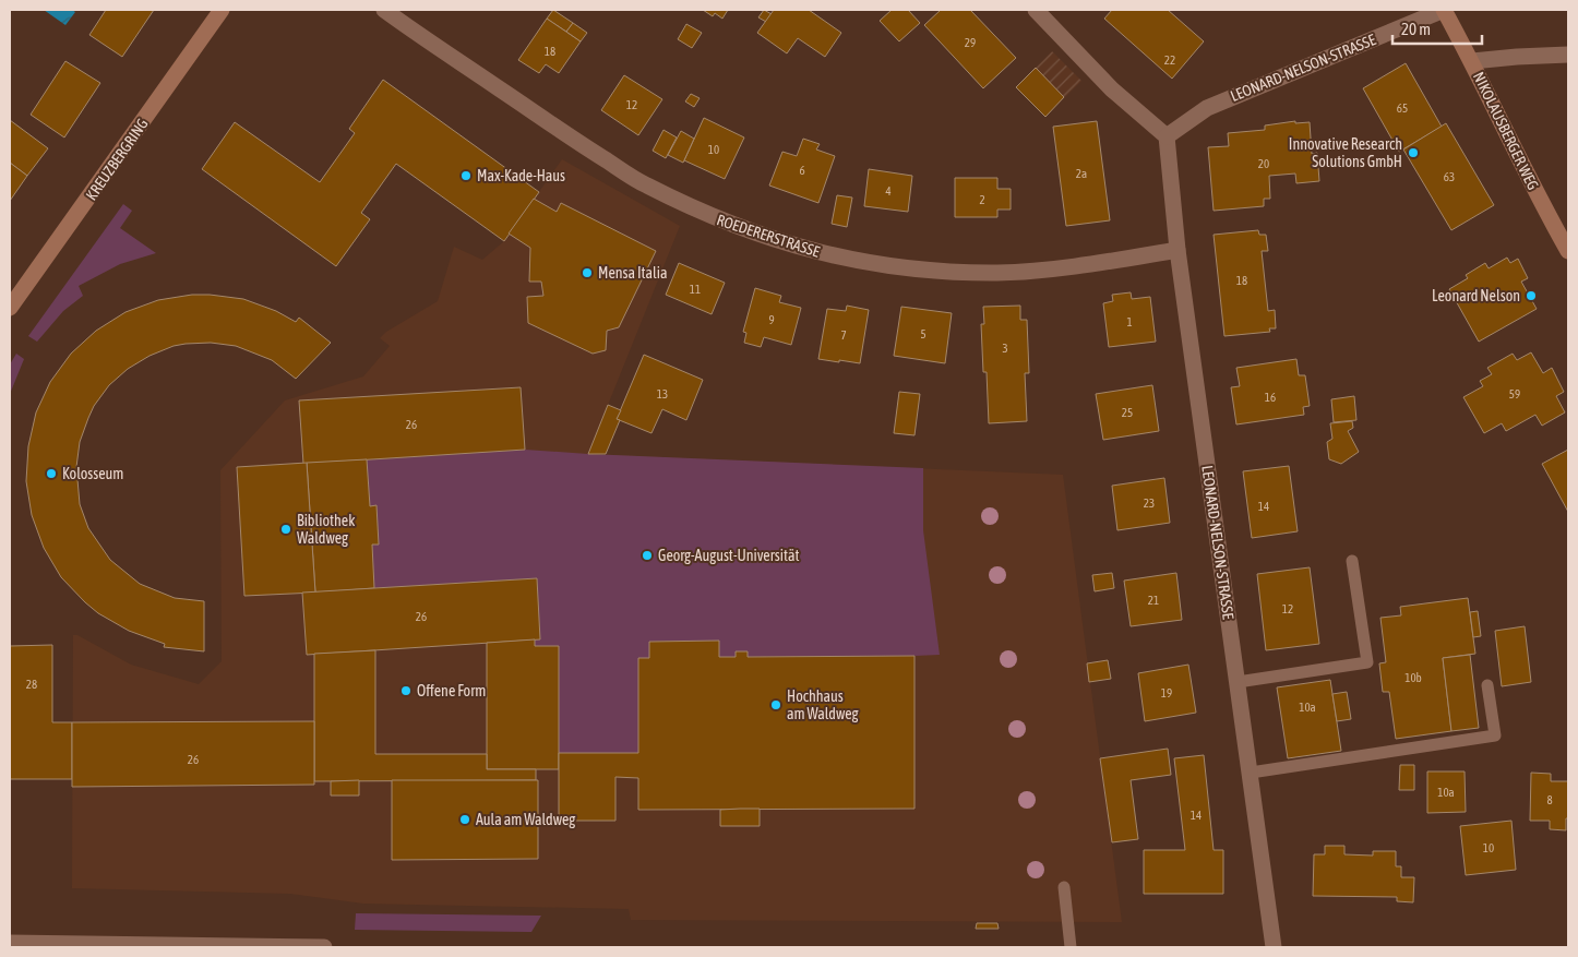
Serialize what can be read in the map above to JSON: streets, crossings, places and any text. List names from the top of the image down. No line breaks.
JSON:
{"streets":{"street":["LEONARD-NELSON-STRASSE","NIKOLAUSBERGER WEG","KREUZBERGRING","ROEDERERSTRASSE"]},"crossings":[["LEONARD-NELSON-STRASSE","NIKOLAUSBERGER WEG"],["LEONARD-NELSON-STRASSE","ROEDERERSTRASSE"]],"places":["Innovative Research Solutions GmbH","Max-Kade-Haus","Mensa Italia","Leonard Nelson","Kolosseum","Bibliothek Waldweg","Georg-August-Universität","Offene Form","Hochhaus am Waldweg","Aula am Waldweg"],"house_numbers":["29","18","22","12","65","10","20","6","2a","63","4","2","18","11","9","1","5","7","3","13","59","16","25","26","23","14","21","12","26","10b","28","19","10a","26","10a","8","14","10"],"scale_bar":"20 m"}
